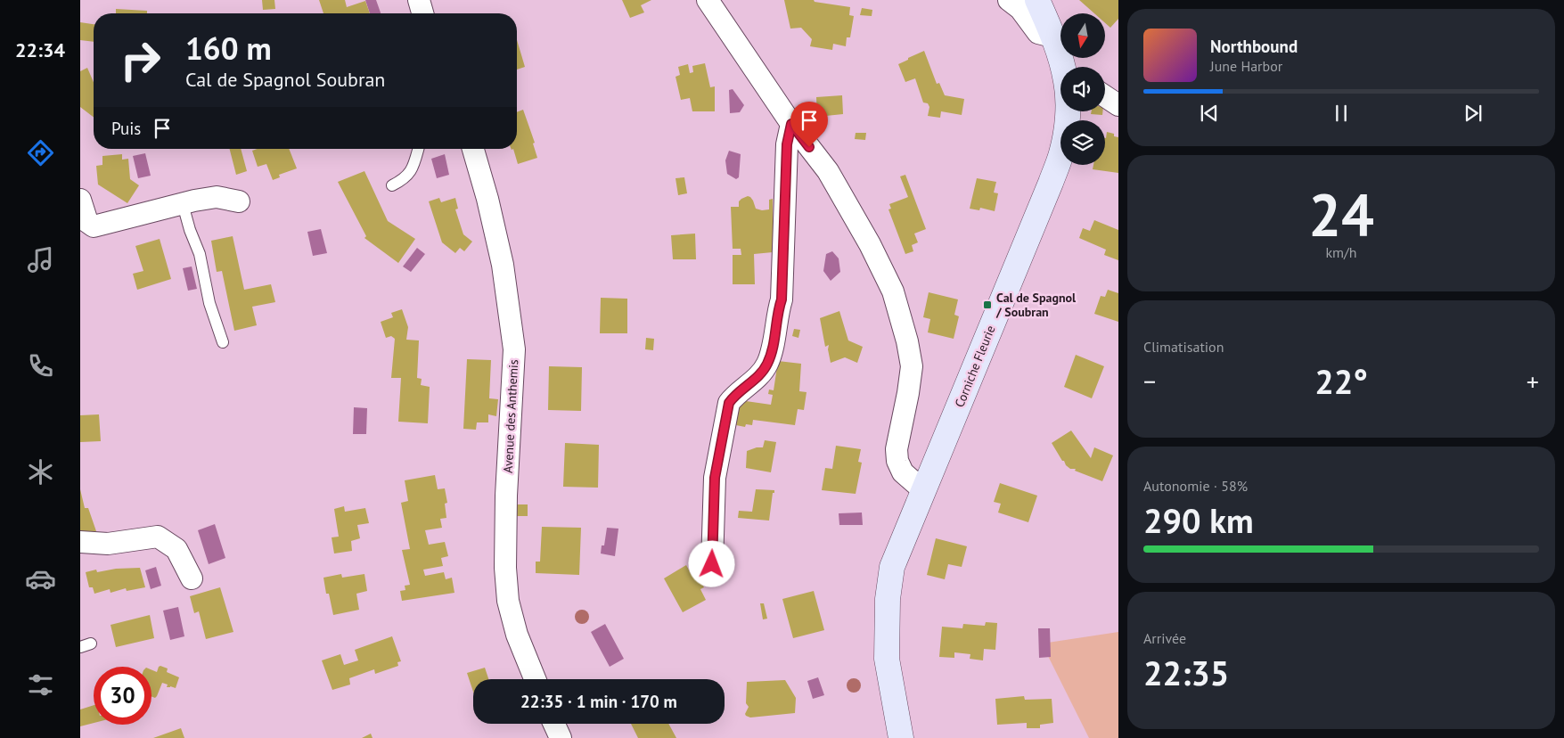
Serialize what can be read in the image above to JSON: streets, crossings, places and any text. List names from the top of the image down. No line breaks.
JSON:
{"streets":{"main road":["Corniche Fleurie"],"street":["Avenue des Anthemis"]},"places":{"transit":["Cal de Spagnol / Soubran"]},"north":"bottom","page":{"tabs":"22:34","turn":["160 m","Cal de Spagnol Soubran"],"song":["Northbound","June Harbor"],"then":"Puis","tile":[["24","km/h"],"Climatisation",["Autonomie · 58%","290 km"],["Arrivée","22:35"]],"heat":["−","22°","+"],"limit":"30","trip":"22:35 · 1 min · 170 m"}}
